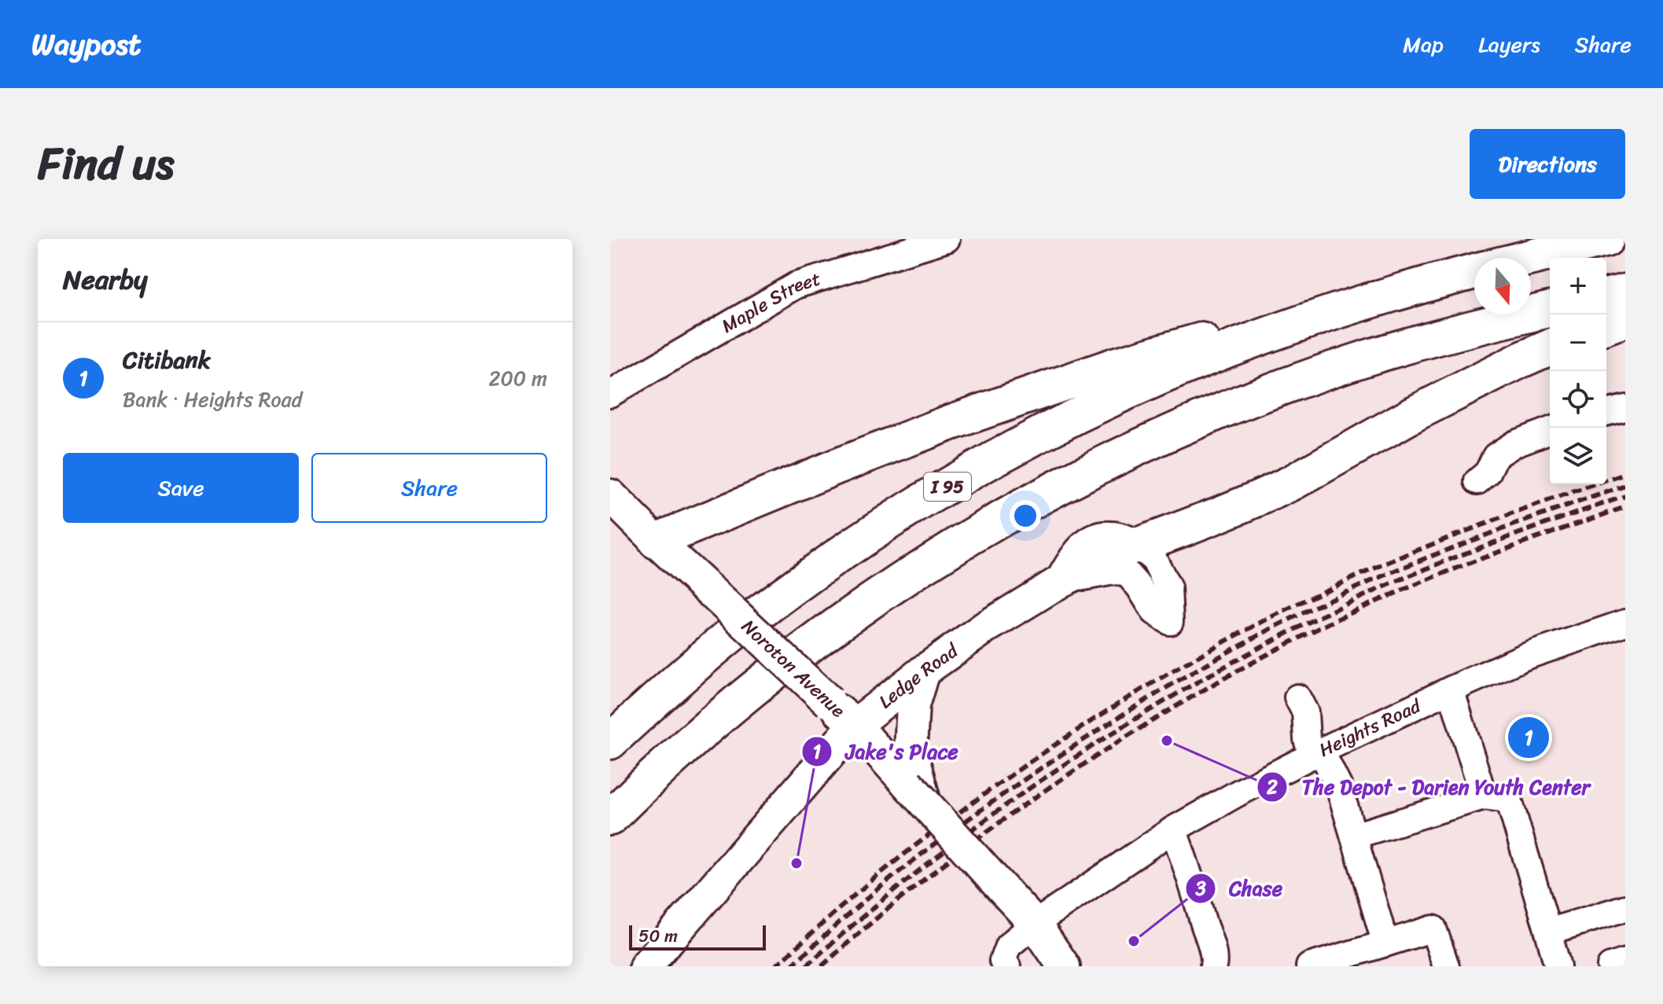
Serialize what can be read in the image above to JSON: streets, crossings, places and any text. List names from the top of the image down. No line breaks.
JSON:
{"streets":{"highway":["I 95"],"main road":["Noroton Avenue","Ledge Road"],"street":["Maple Street","Heights Road"]},"crossings":[["Noroton Avenue","Ledge Road"],["Noroton Avenue","Heights Road"]],"places":["The Depot - Darien Youth Center","Jake's Place","Chase"],"scale_bar":"50 m","north":"bottom","page":{"header":"Waypost","nav":["Map","Layers","Share"],"title":"Find us","buttons":["Directions",["Save","Share"]],"heading":"Nearby","map_buttons":["+","−"],"list":[{"mark":"1","name":"Citibank","note":"Bank · Heights Road","value":"200 m"}],"pins":"1","scale":"50 m"}}
